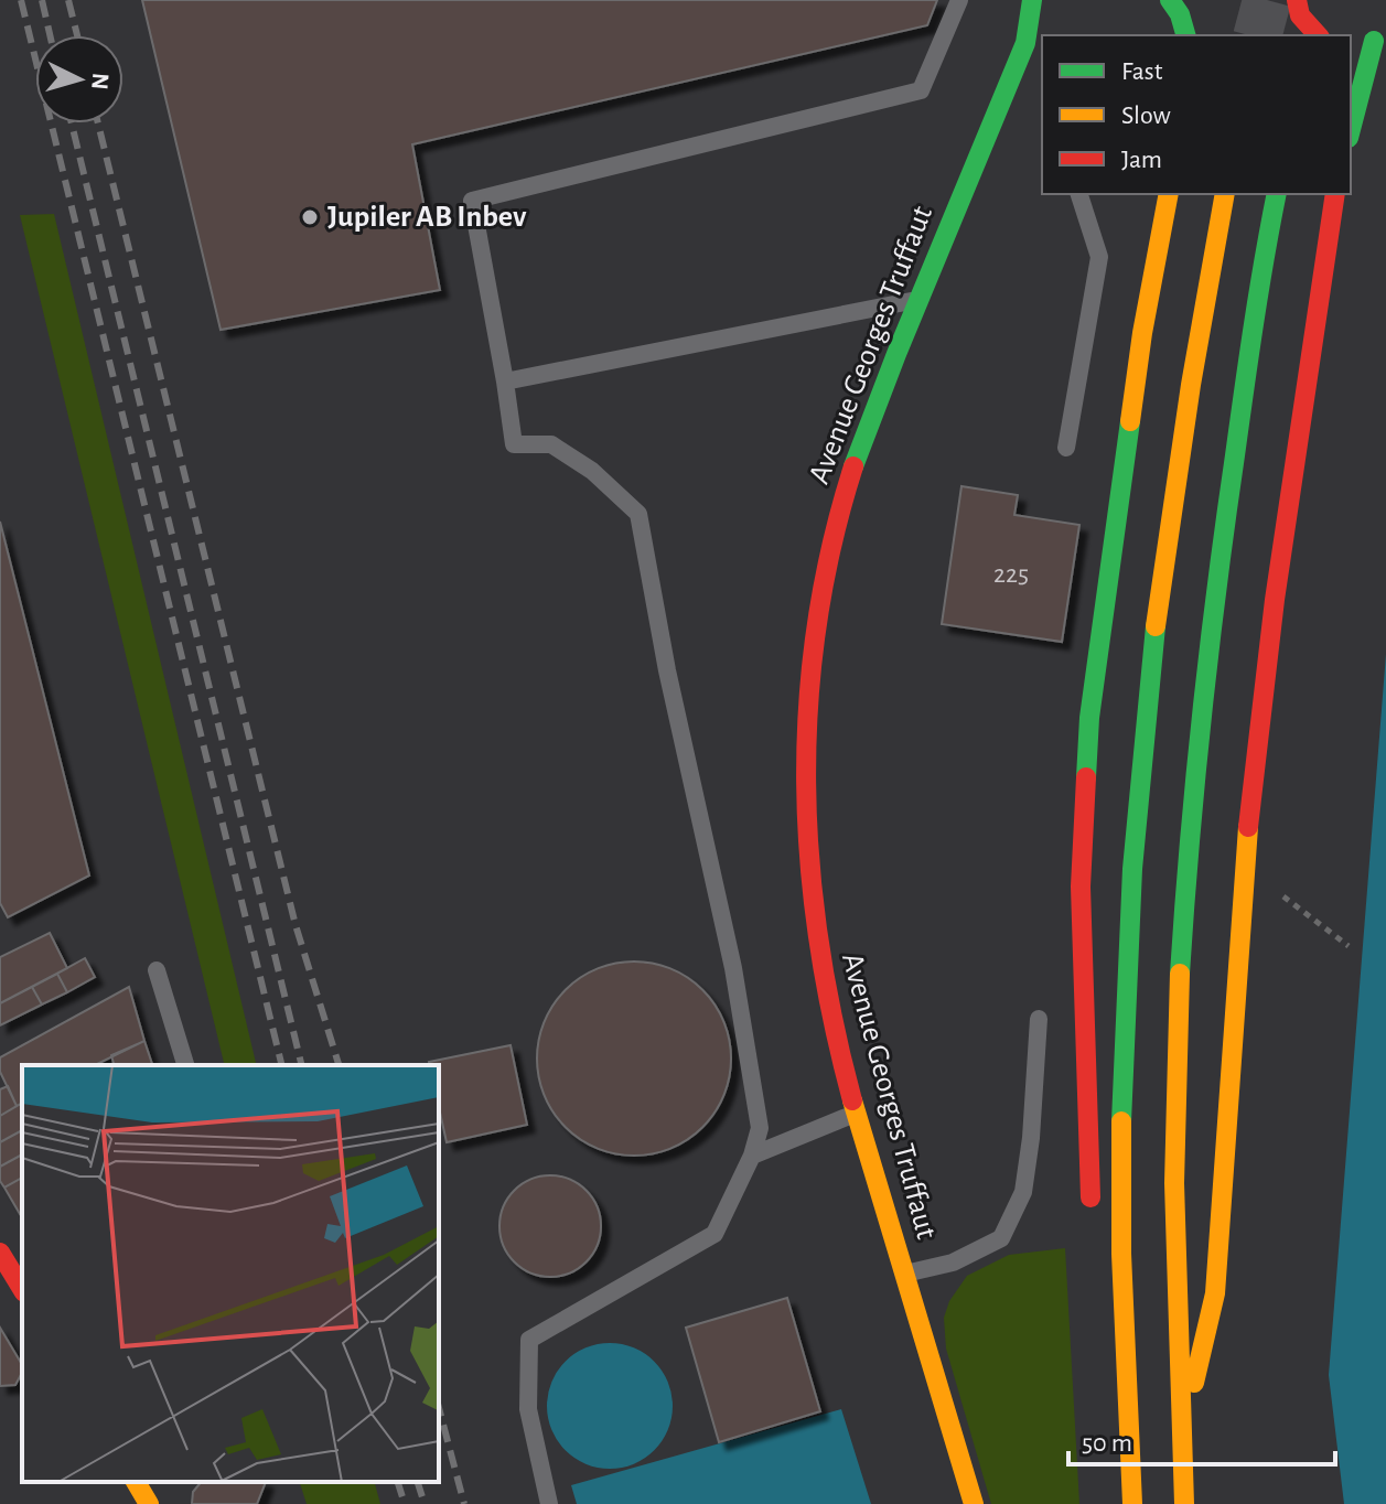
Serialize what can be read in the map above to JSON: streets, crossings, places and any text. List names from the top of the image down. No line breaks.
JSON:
{"streets":{"main road":["Avenue Georges Truffaut"]},"places":["Jupiler AB Inbev"],"house_numbers":["225"],"legend":["Fast","Slow","Jam"],"scale_bar":"50 m","north":"right"}
